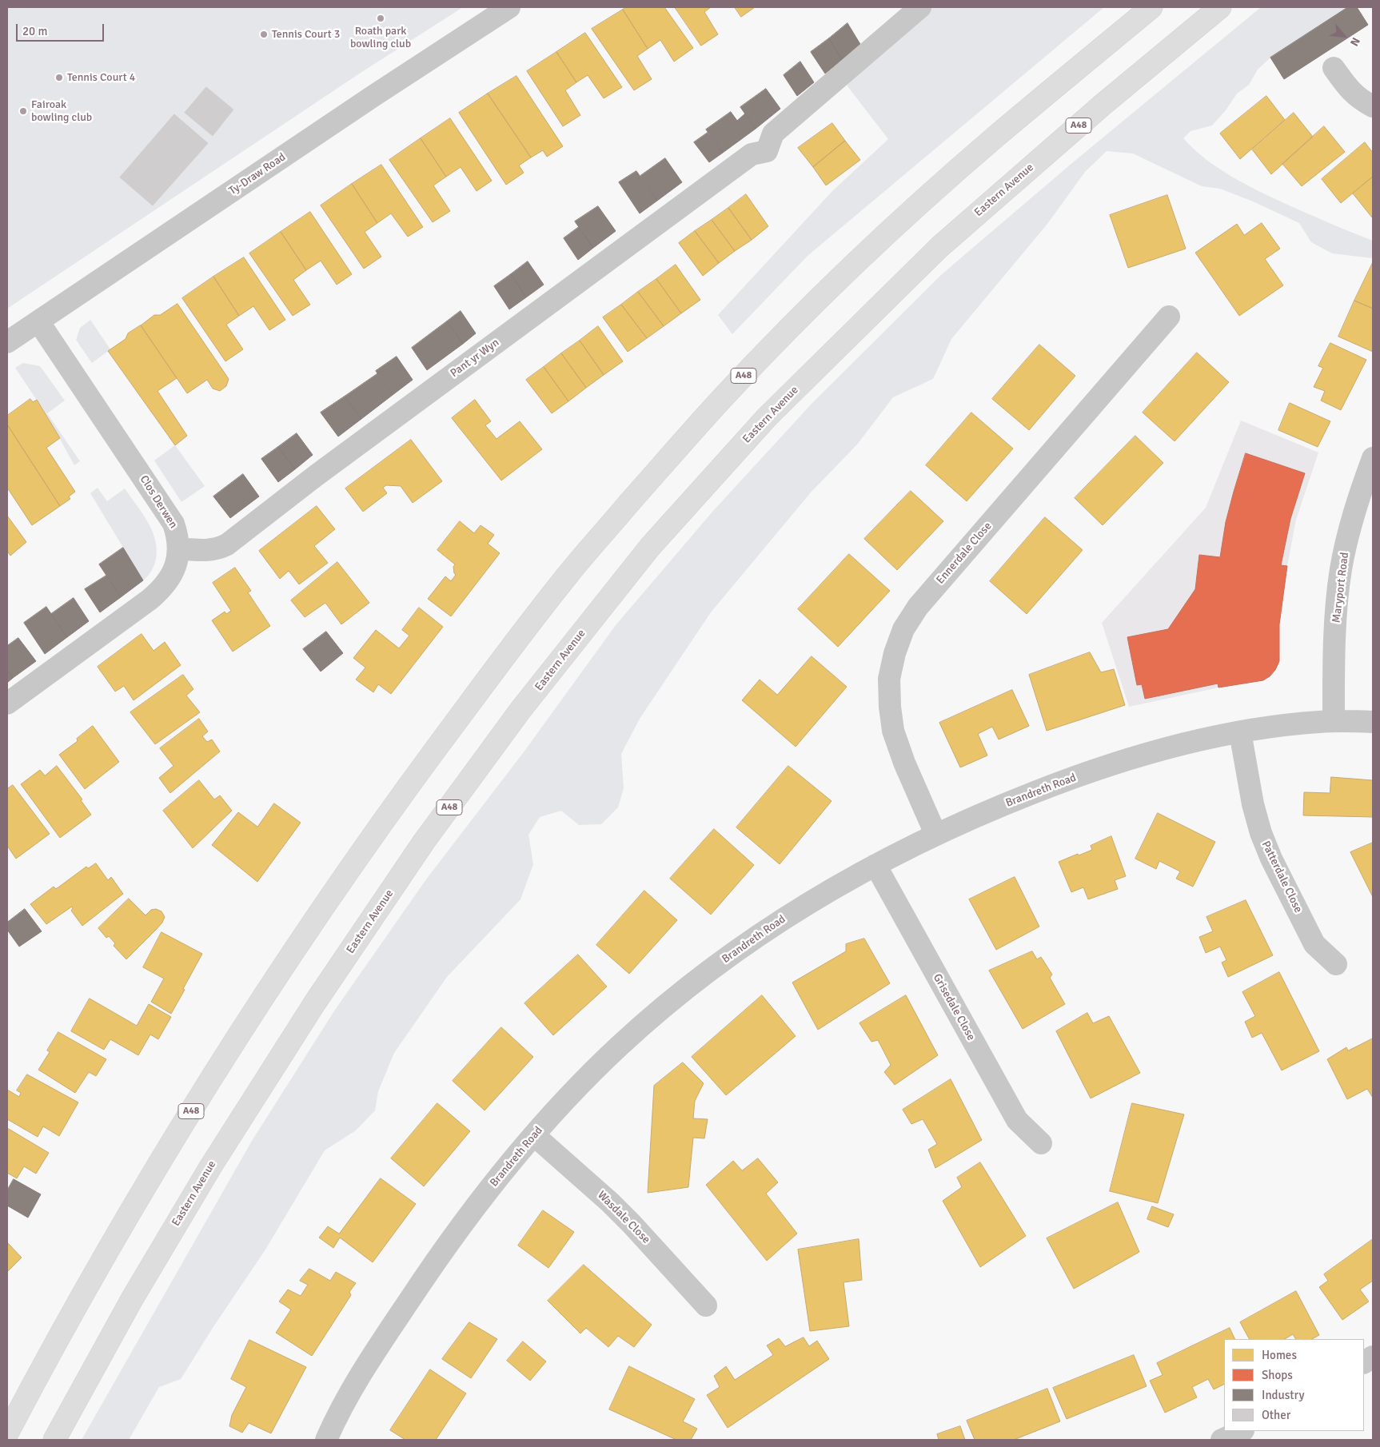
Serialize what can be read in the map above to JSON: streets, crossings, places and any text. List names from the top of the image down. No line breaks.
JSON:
{"streets":{"highway":["A48","Eastern Avenue"],"street":["Ty-Draw Road","Pant yr Wyn","Clos Derwen","Ennerdale Close","Maryport Road","Brandreth Road","Patterdale Close","Grisedale Close","Wasdale Close"]},"crossings":[["Ty-Draw Road","Clos Derwen"],["Pant yr Wyn","Clos Derwen"],["Ennerdale Close","Brandreth Road"],["Maryport Road","Brandreth Road"],["Brandreth Road","Patterdale Close"],["Brandreth Road","Grisedale Close"],["Brandreth Road","Wasdale Close"]],"places":["Roath park bowling club","Tennis Court 3","Tennis Court 4","Fairoak bowling club"],"legend":["Homes","Shops","Industry","Other"],"scale_bar":"20 m","north":"bottom right"}
